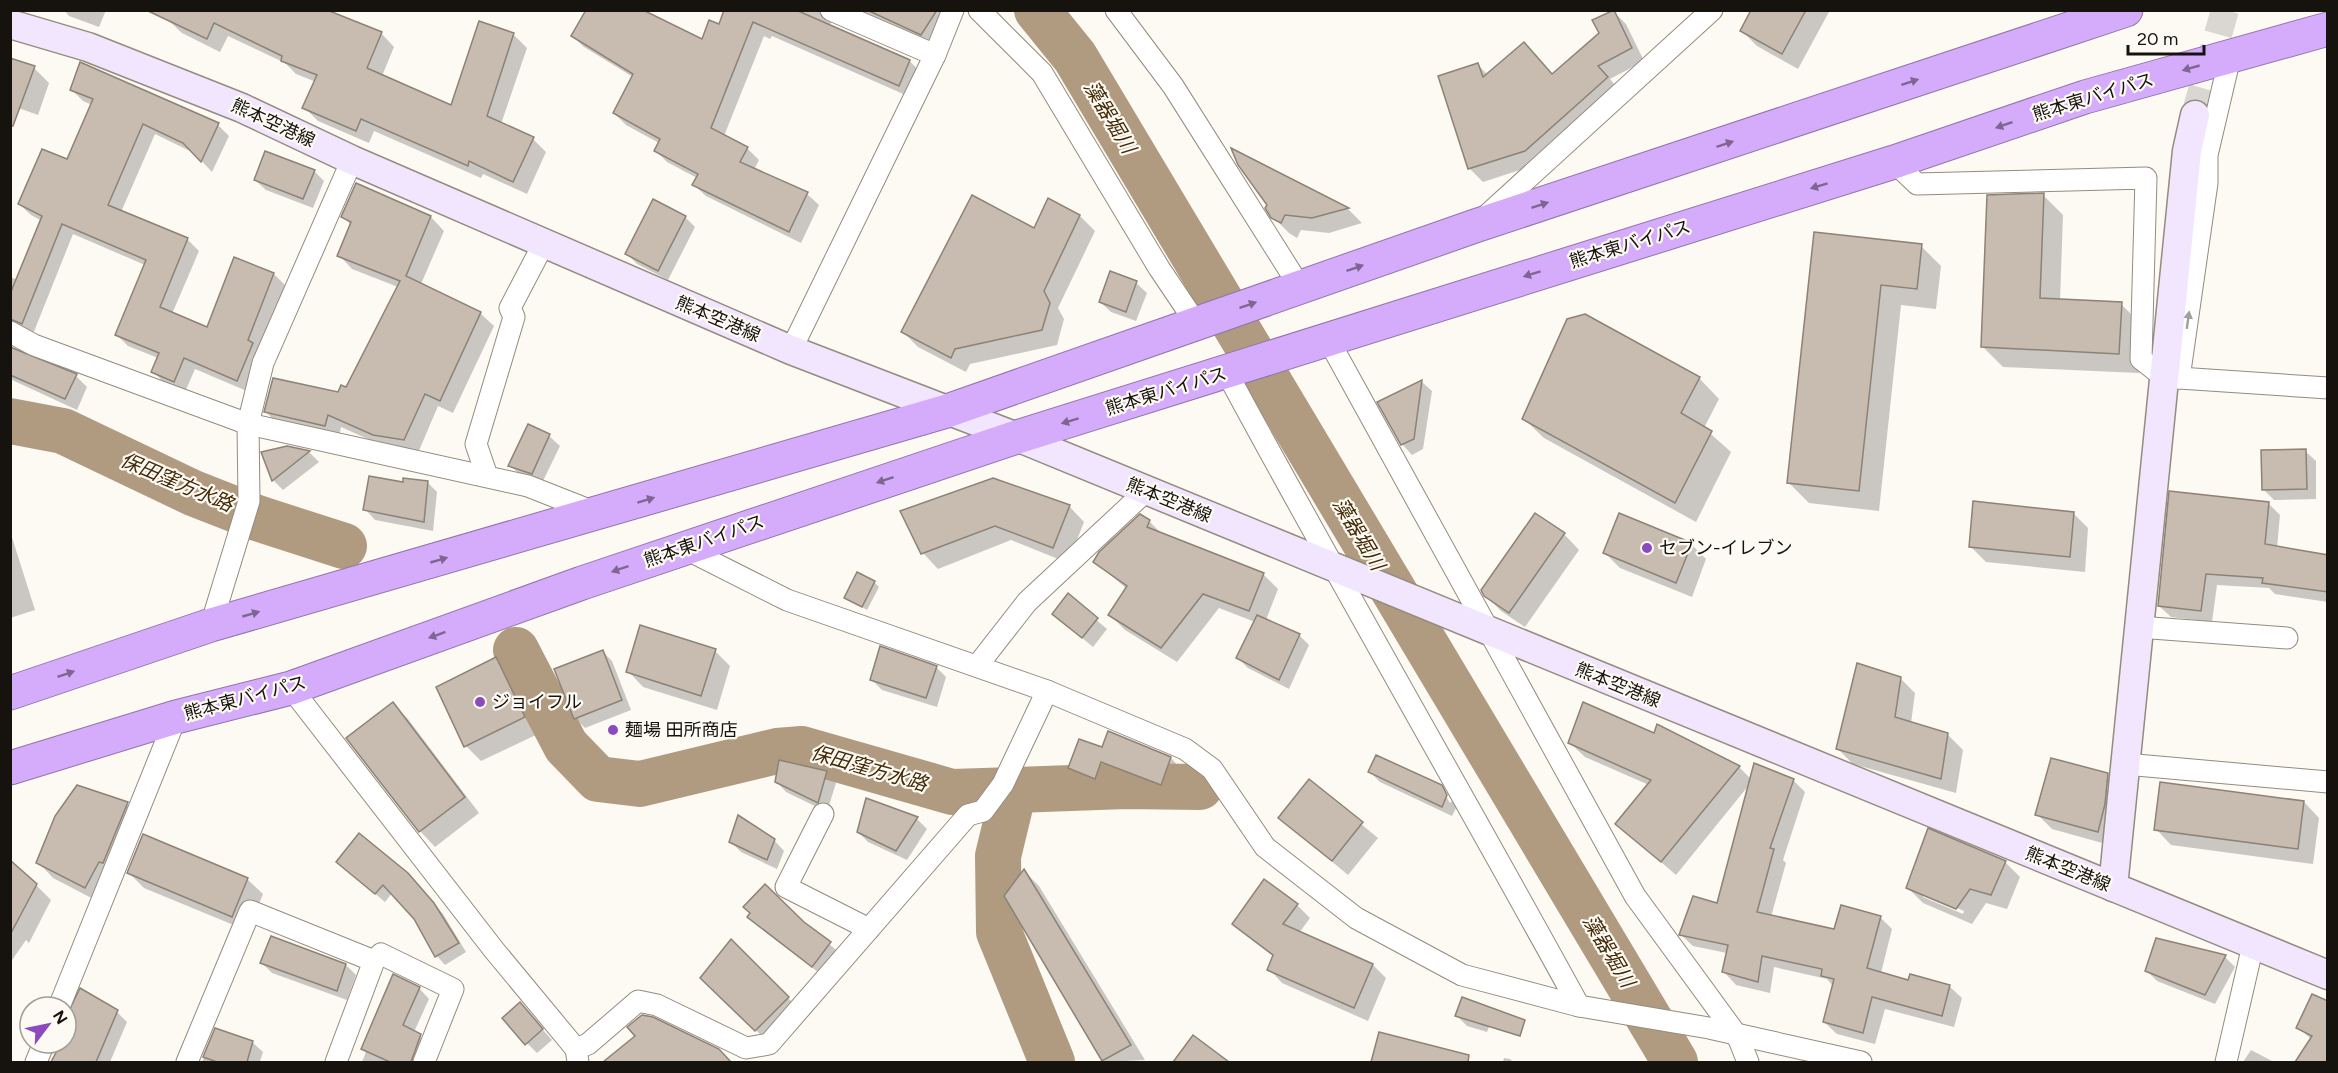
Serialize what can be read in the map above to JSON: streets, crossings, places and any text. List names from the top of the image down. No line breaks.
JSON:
{"streets":{"highway":["熊本東バイパス"],"main road":["熊本空港線"]},"crossings":[["熊本東バイパス","熊本空港線"]],"water":["藻器堀川","保田窪方水路"],"places":["セブン-イレブン","ジョイフル","麺場 田所商店"],"scale_bar":"20 m","north":"top right"}
